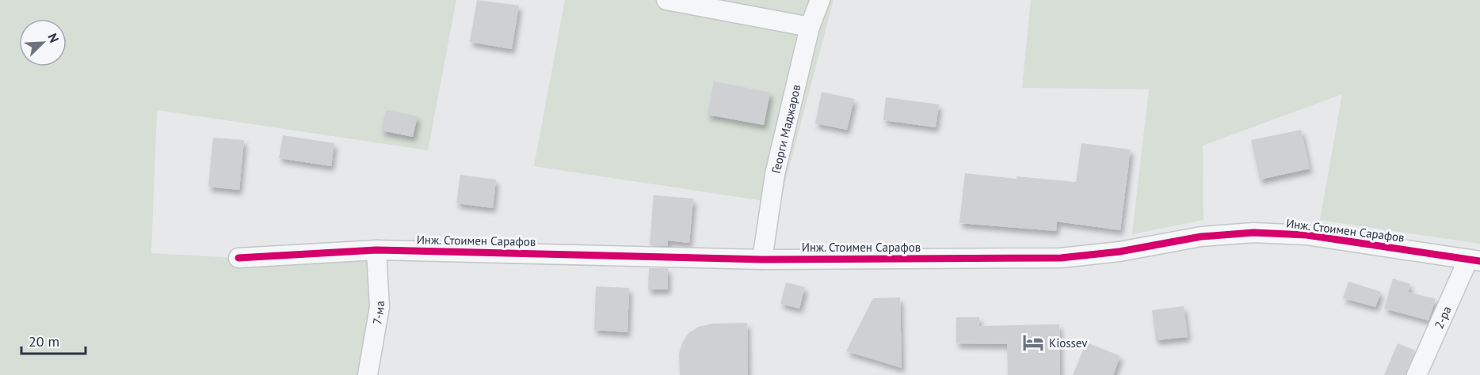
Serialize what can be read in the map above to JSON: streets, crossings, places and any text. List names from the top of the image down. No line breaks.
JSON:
{"streets":{"street":["Георги Маджаров","Инж. Стоимен Сарафов","7-ма","2-ра"]},"crossings":[["Георги Маджаров","Инж. Стоимен Сарафов"],["Инж. Стоимен Сарафов","7-ма"],["Инж. Стоимен Сарафов","2-ра"]],"places":{"hotel":["Kiossev"]},"scale_bar":"20 m","north":"top right"}
